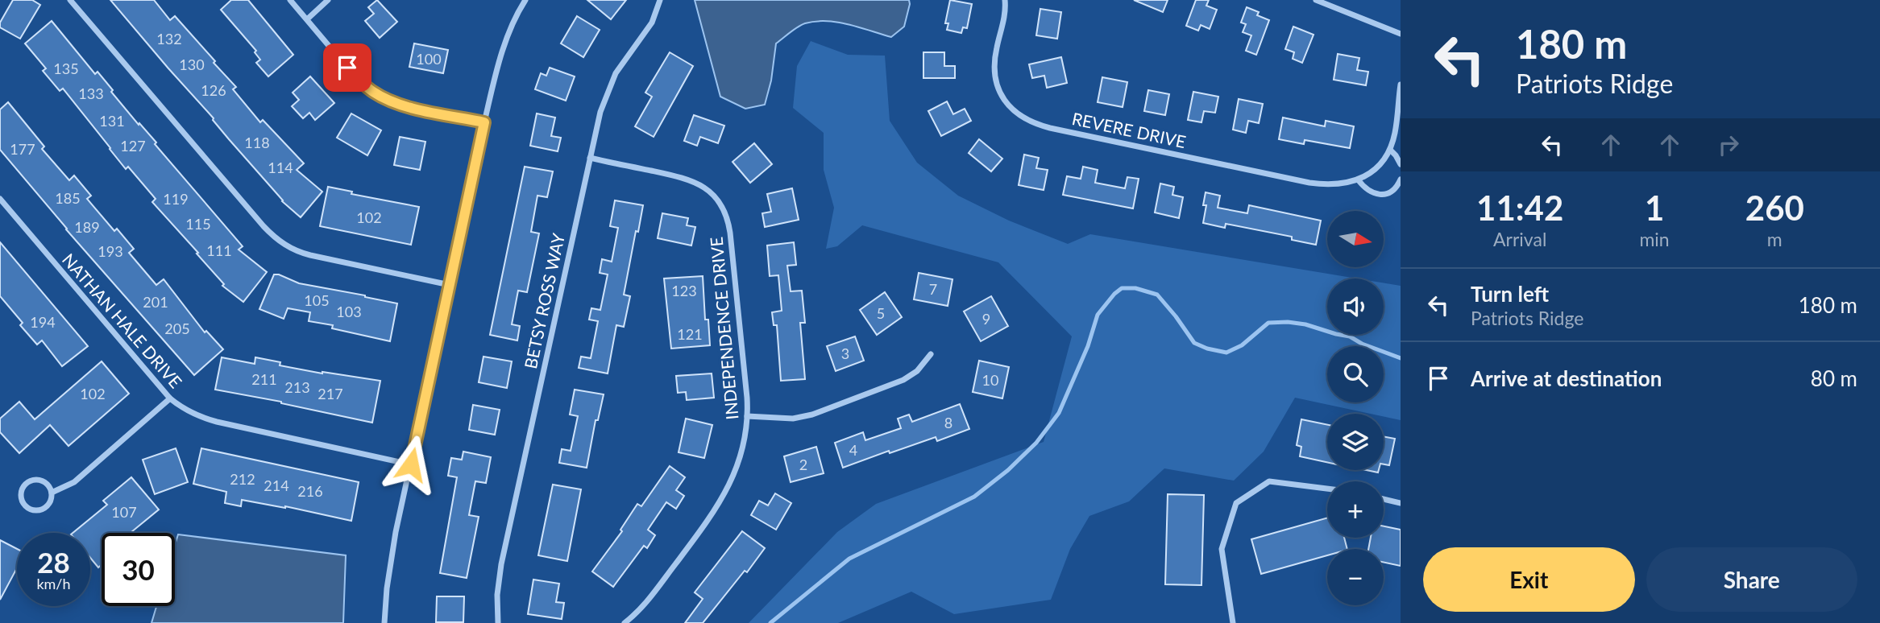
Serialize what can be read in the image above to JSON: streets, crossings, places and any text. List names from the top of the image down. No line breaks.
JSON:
{"streets":{"street":["REVERE DRIVE","BETSY ROSS WAY","NATHAN HALE DRIVE","INDEPENDENCE DRIVE"]},"crossings":[["BETSY ROSS WAY","INDEPENDENCE DRIVE"]],"house_numbers":["132","100","130","135","126","133","131","118","127","177","114","185","119","102","115","189","111","193","7","123","105","201","103","5","9","194","205","121","3","211","10","213","102","217","8","4","2","212","214","216","107"],"north":"right","page":{"turn":["180 m","Patriots Ridge"],"eta":["11:42","Arrival","1","min","260","m"],"map_buttons":["+","−"],"list":[{"name":"Turn left","note":"Patriots Ridge","value":"180 m"},{"name":"Arrive at destination","value":"80 m"}],"speed":"28 km/h","limit":"30","buttons":["Exit","Share"]}}
